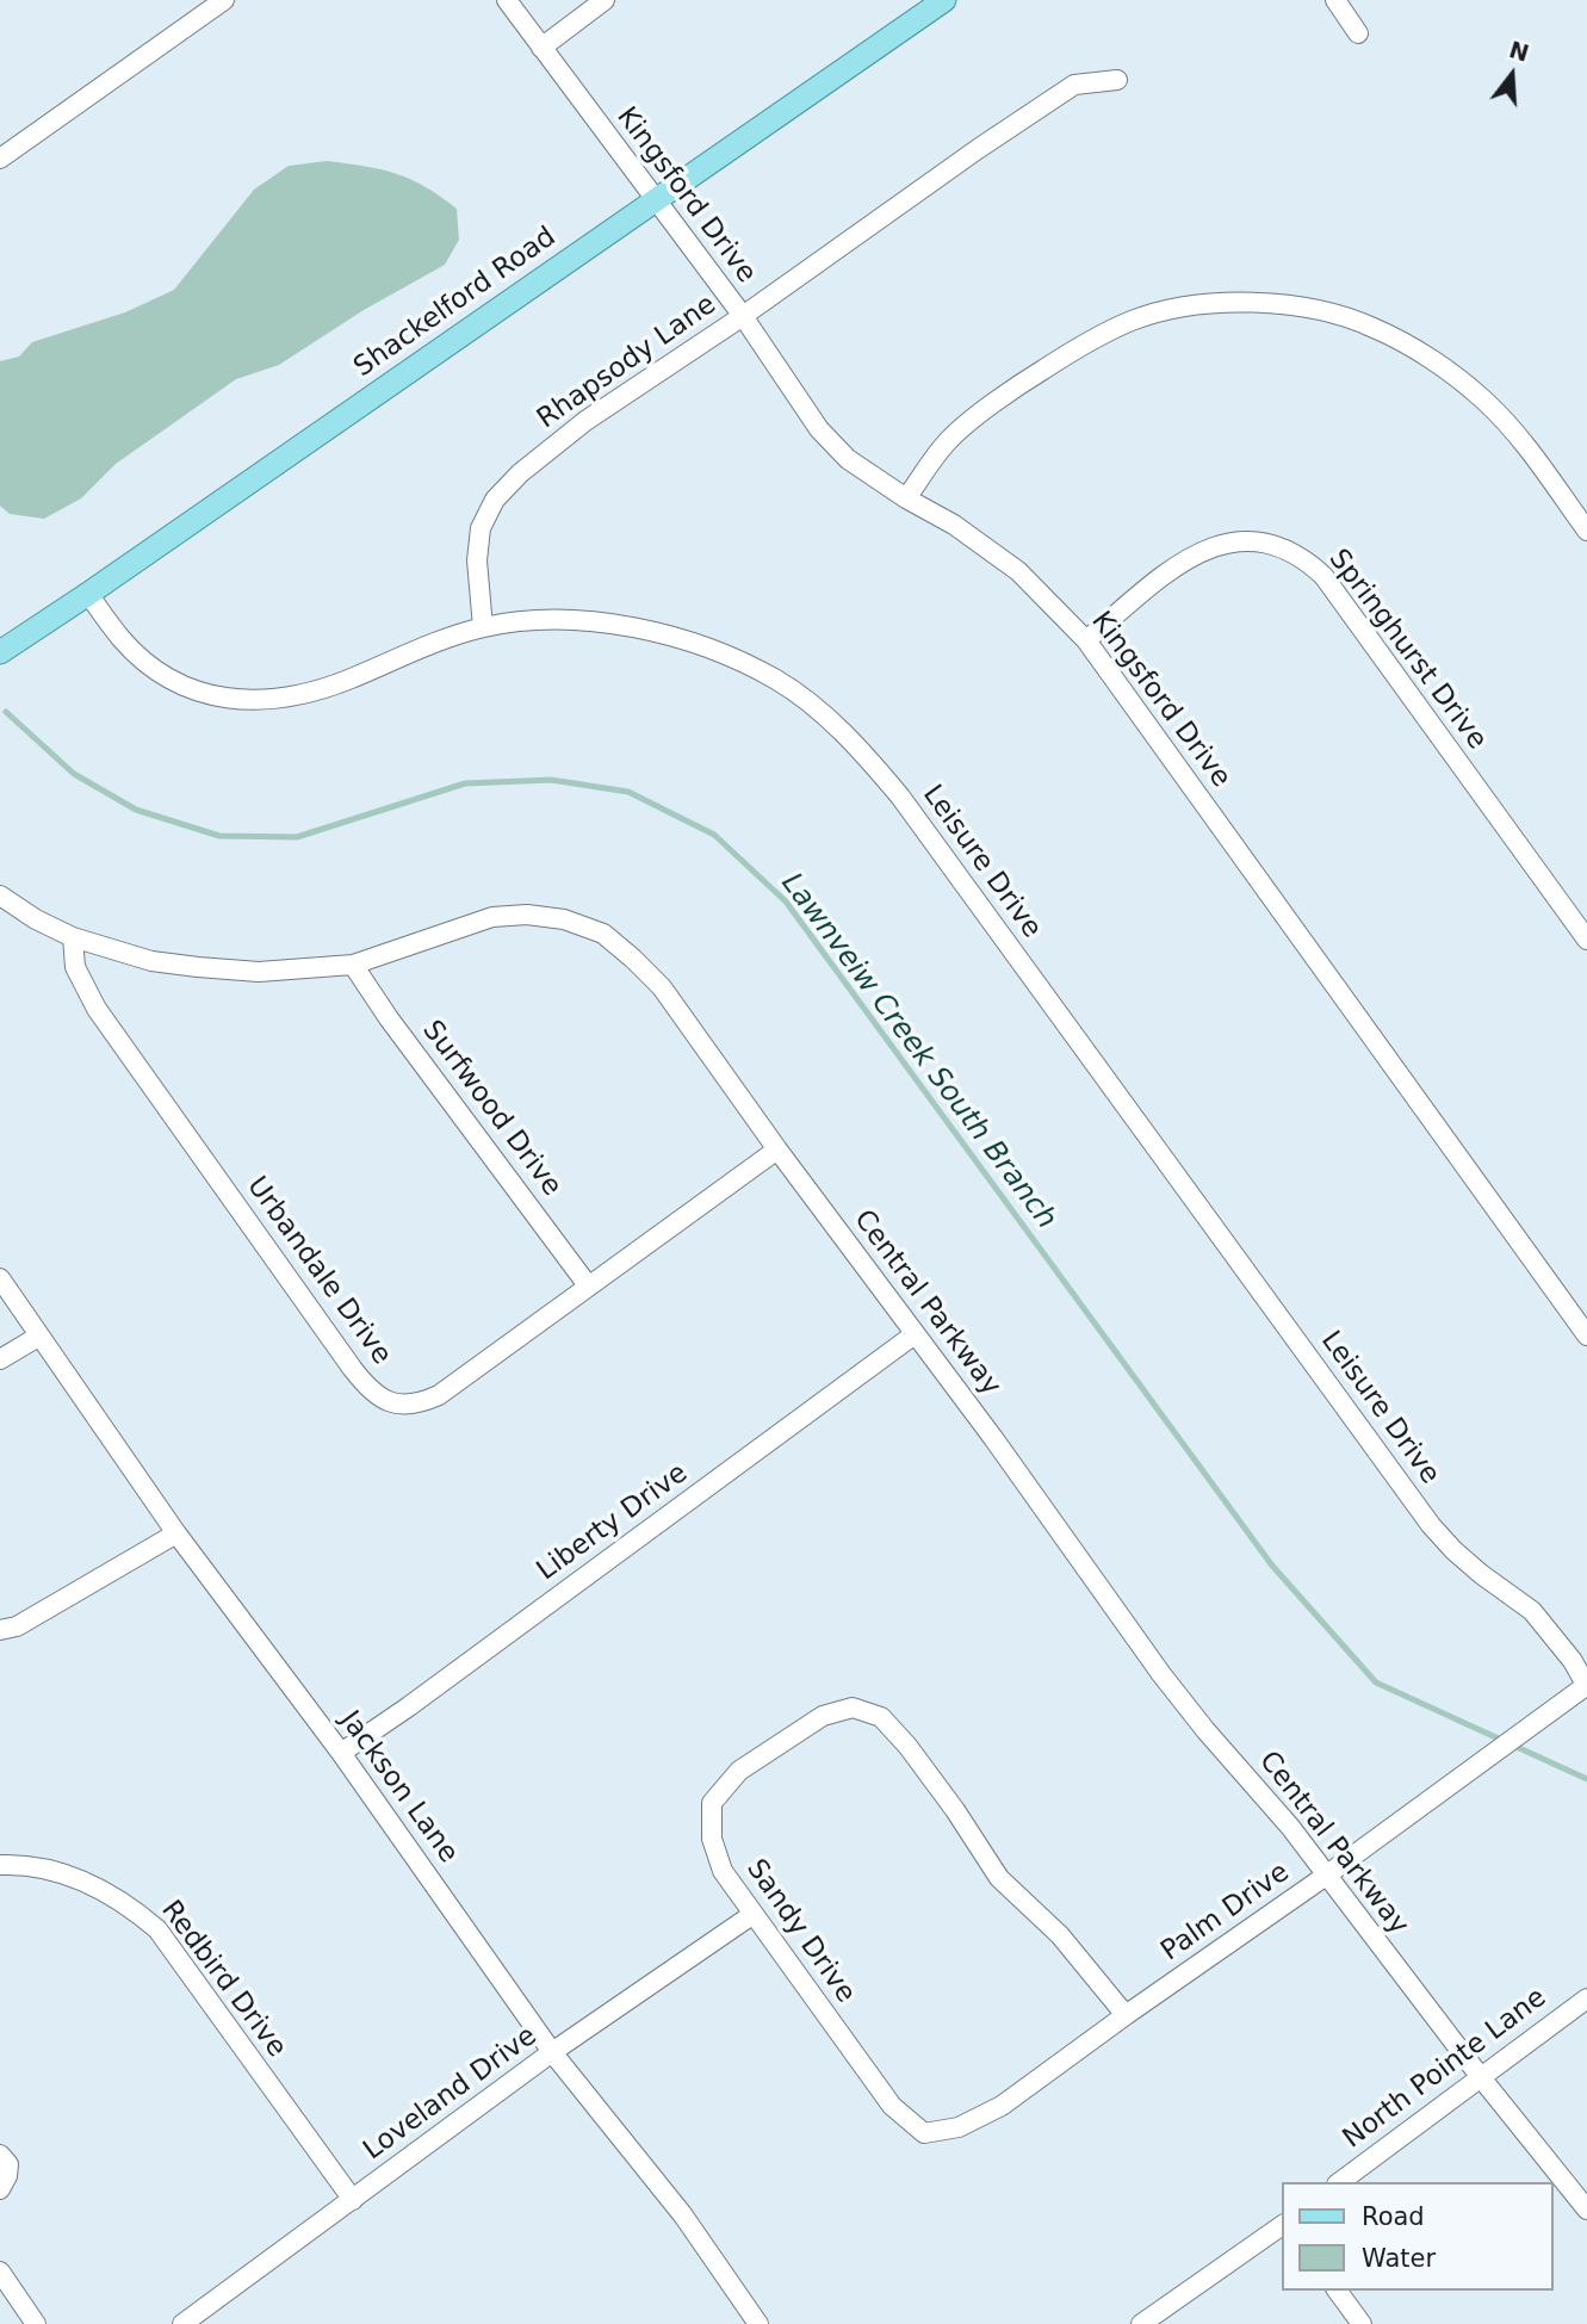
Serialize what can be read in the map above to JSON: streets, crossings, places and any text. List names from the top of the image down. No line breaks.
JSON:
{"streets":{"main road":["Shackelford Road"],"street":["Kingsford Drive","Rhapsody Lane","Springhurst Drive","Leisure Drive","Surfwood Drive","Urbandale Drive","Central Parkway","Liberty Drive","Jackson Lane","Palm Drive","Sandy Drive","Redbird Drive","North Pointe Lane","Loveland Drive"]},"crossings":[["Kingsford Drive","Shackelford Road"],["Kingsford Drive","Rhapsody Lane"],["Kingsford Drive","Springhurst Drive"],["Shackelford Road","Leisure Drive"],["Rhapsody Lane","Leisure Drive"],["Leisure Drive","Palm Drive"],["Surfwood Drive","Urbandale Drive"],["Surfwood Drive","Central Parkway"],["Urbandale Drive","Central Parkway"],["Central Parkway","Liberty Drive"],["Central Parkway","Palm Drive"],["Central Parkway","North Pointe Lane"],["Liberty Drive","Jackson Lane"],["Jackson Lane","Loveland Drive"],["Palm Drive","Sandy Drive"],["Sandy Drive","Loveland Drive"],["Redbird Drive","Loveland Drive"]],"water":["Lawnveiw Creek South Branch"],"legend":["Road","Water"],"north":"top"}
